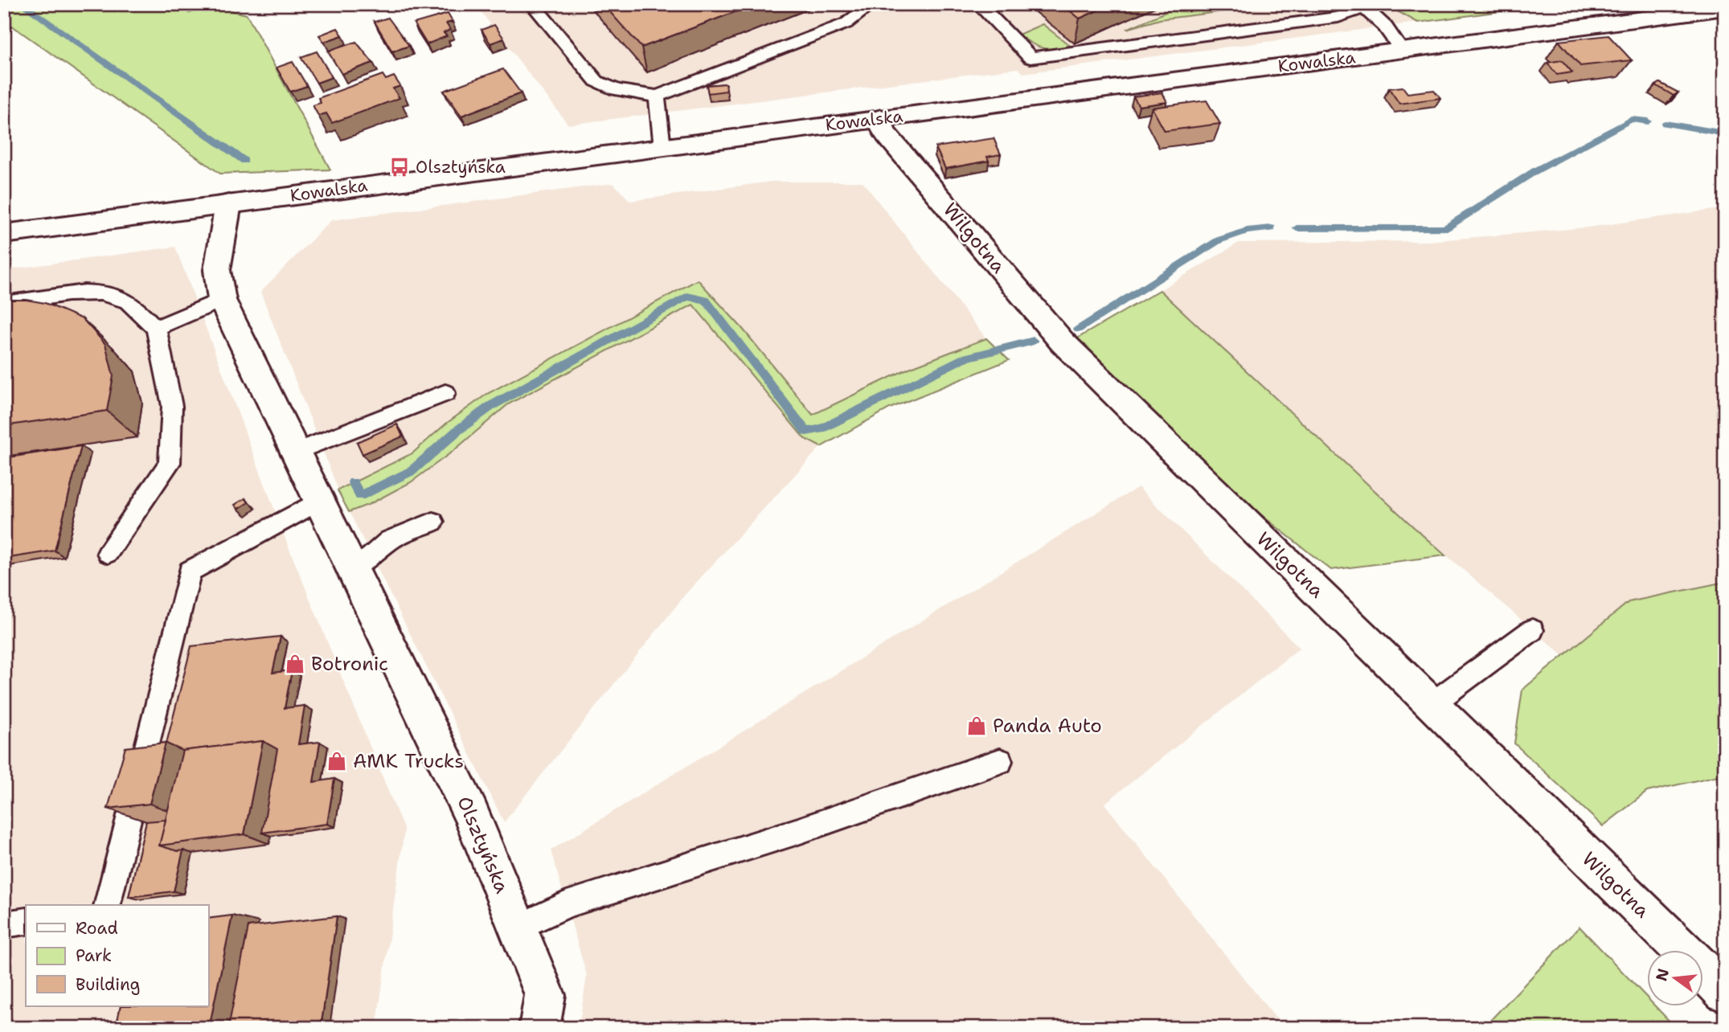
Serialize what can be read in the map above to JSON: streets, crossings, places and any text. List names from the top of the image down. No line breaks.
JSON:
{"streets":{"street":["Kowalska","Wilgotna","Olsztyńska"]},"crossings":[["Kowalska","Wilgotna"],["Kowalska","Olsztyńska"]],"places":{"bus stop":["Olsztyńska"],"shop":["Botronic","Panda Auto","AMK Trucks"]},"legend":["Road","Park","Building"],"north":"left"}
